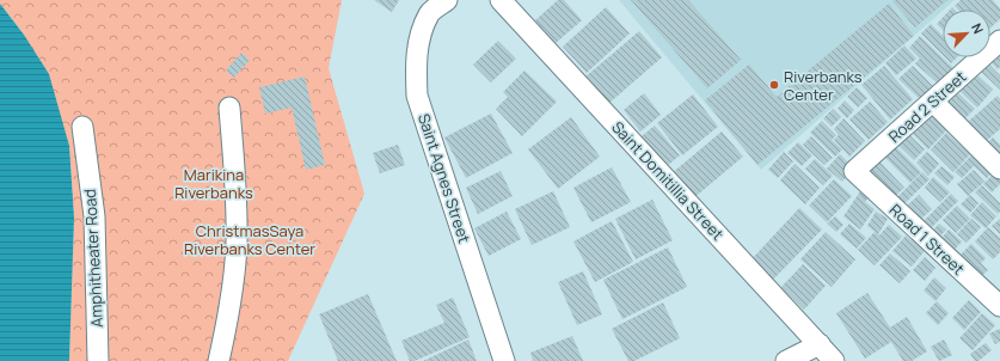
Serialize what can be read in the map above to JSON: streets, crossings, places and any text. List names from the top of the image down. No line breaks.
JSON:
{"streets":{"street":["Road 2 Street","Saint Agnes Street","Saint Domitillia Street","Road 1 Street","Amphitheater Road"]},"crossings":[["Road 2 Street","Road 1 Street"]],"parks":["Marikina Riverbanks","ChristmasSaya Riverbanks Center"],"places":["Riverbanks Center"],"north":"top right"}
